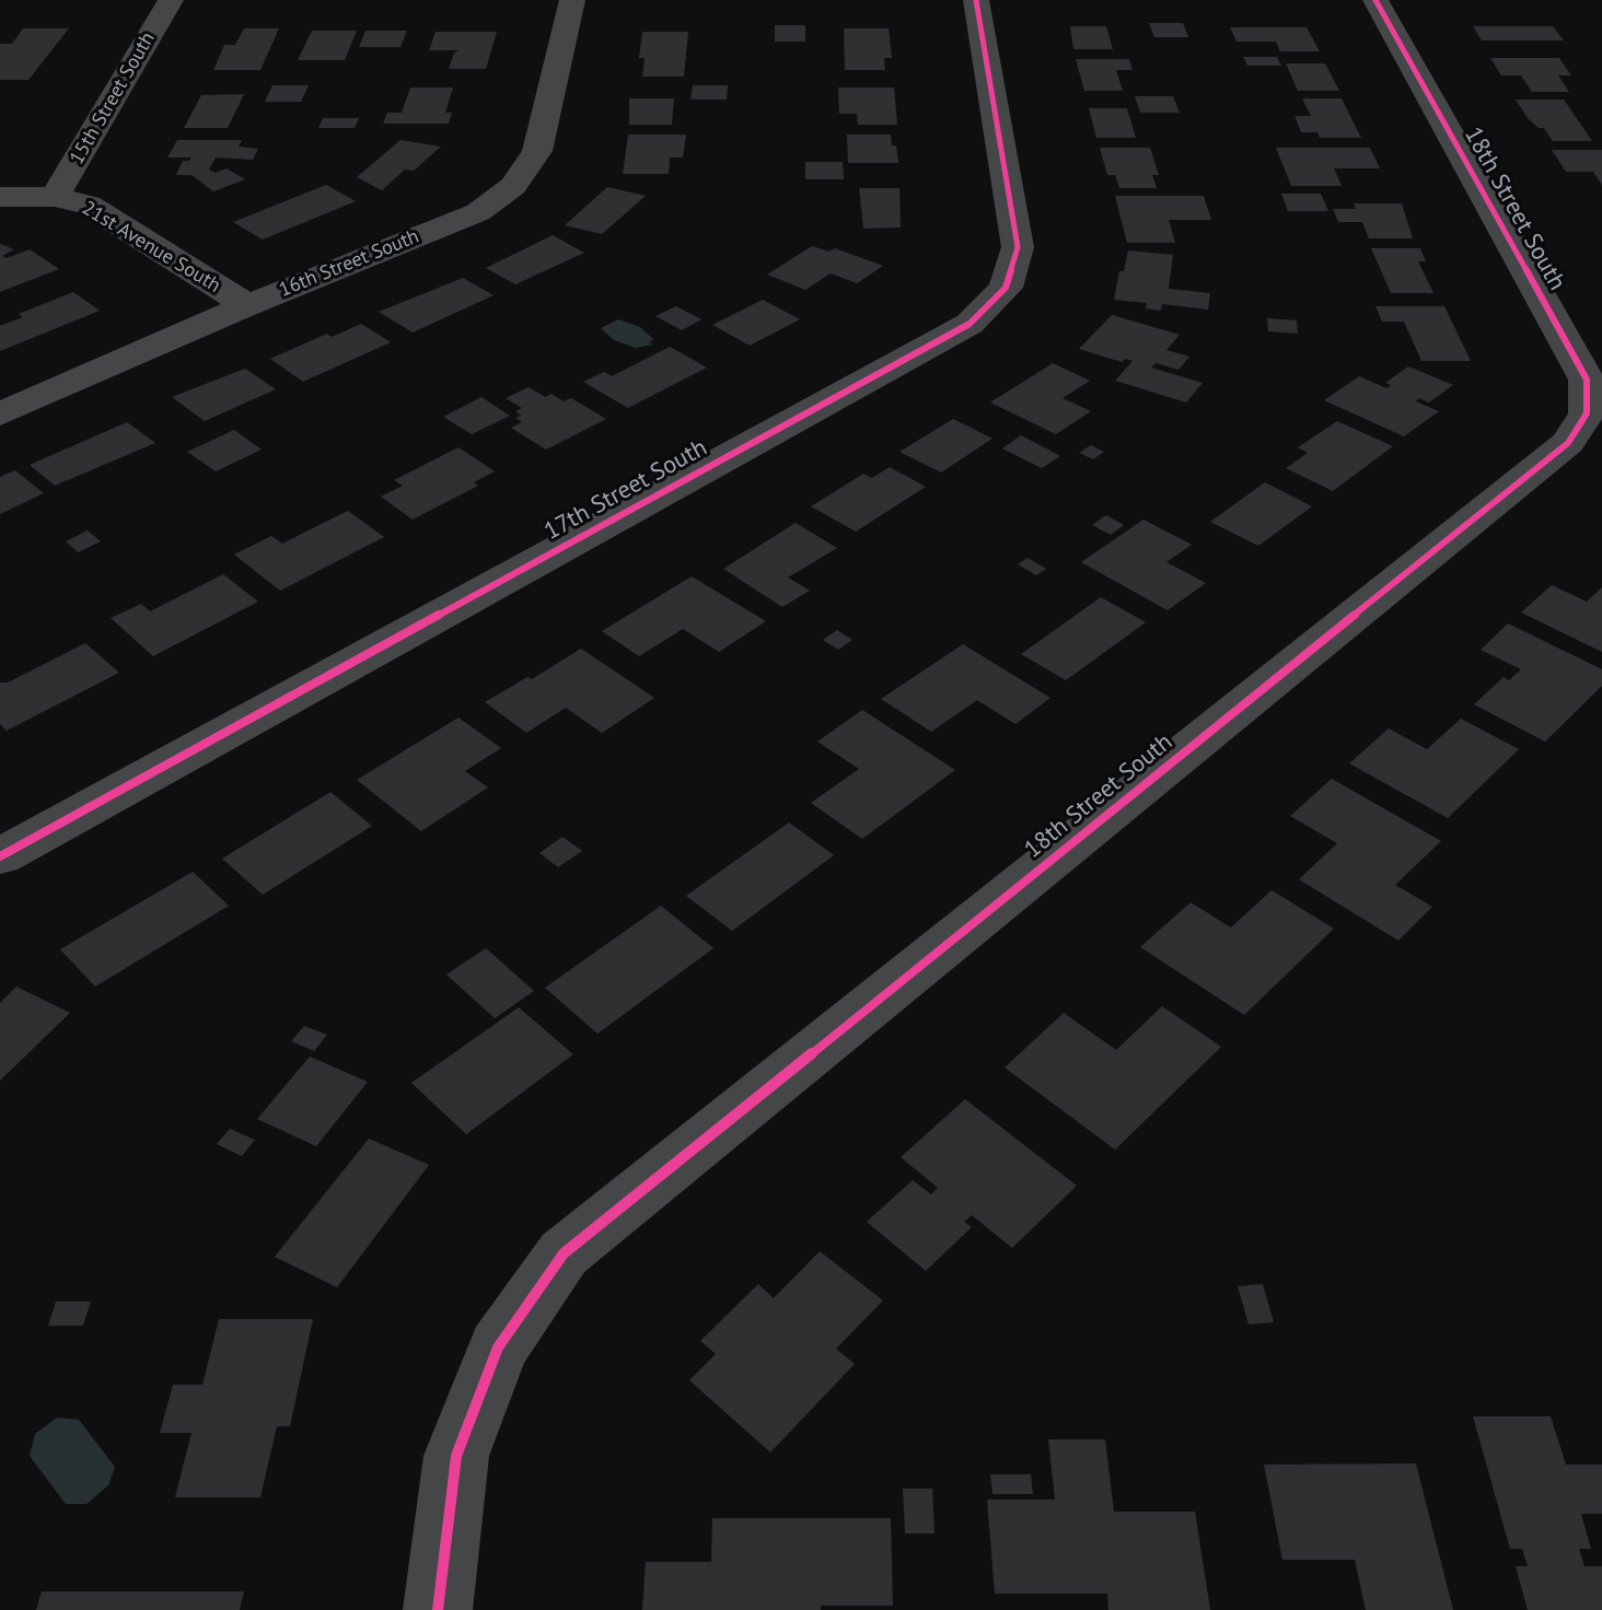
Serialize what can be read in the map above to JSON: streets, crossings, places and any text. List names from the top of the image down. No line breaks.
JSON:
{"streets":{"street":["15th Street South","18th Street South","21st Avenue South","16th Street South","17th Street South"]},"crossings":[["15th Street South","21st Avenue South"],["21st Avenue South","16th Street South"]]}
